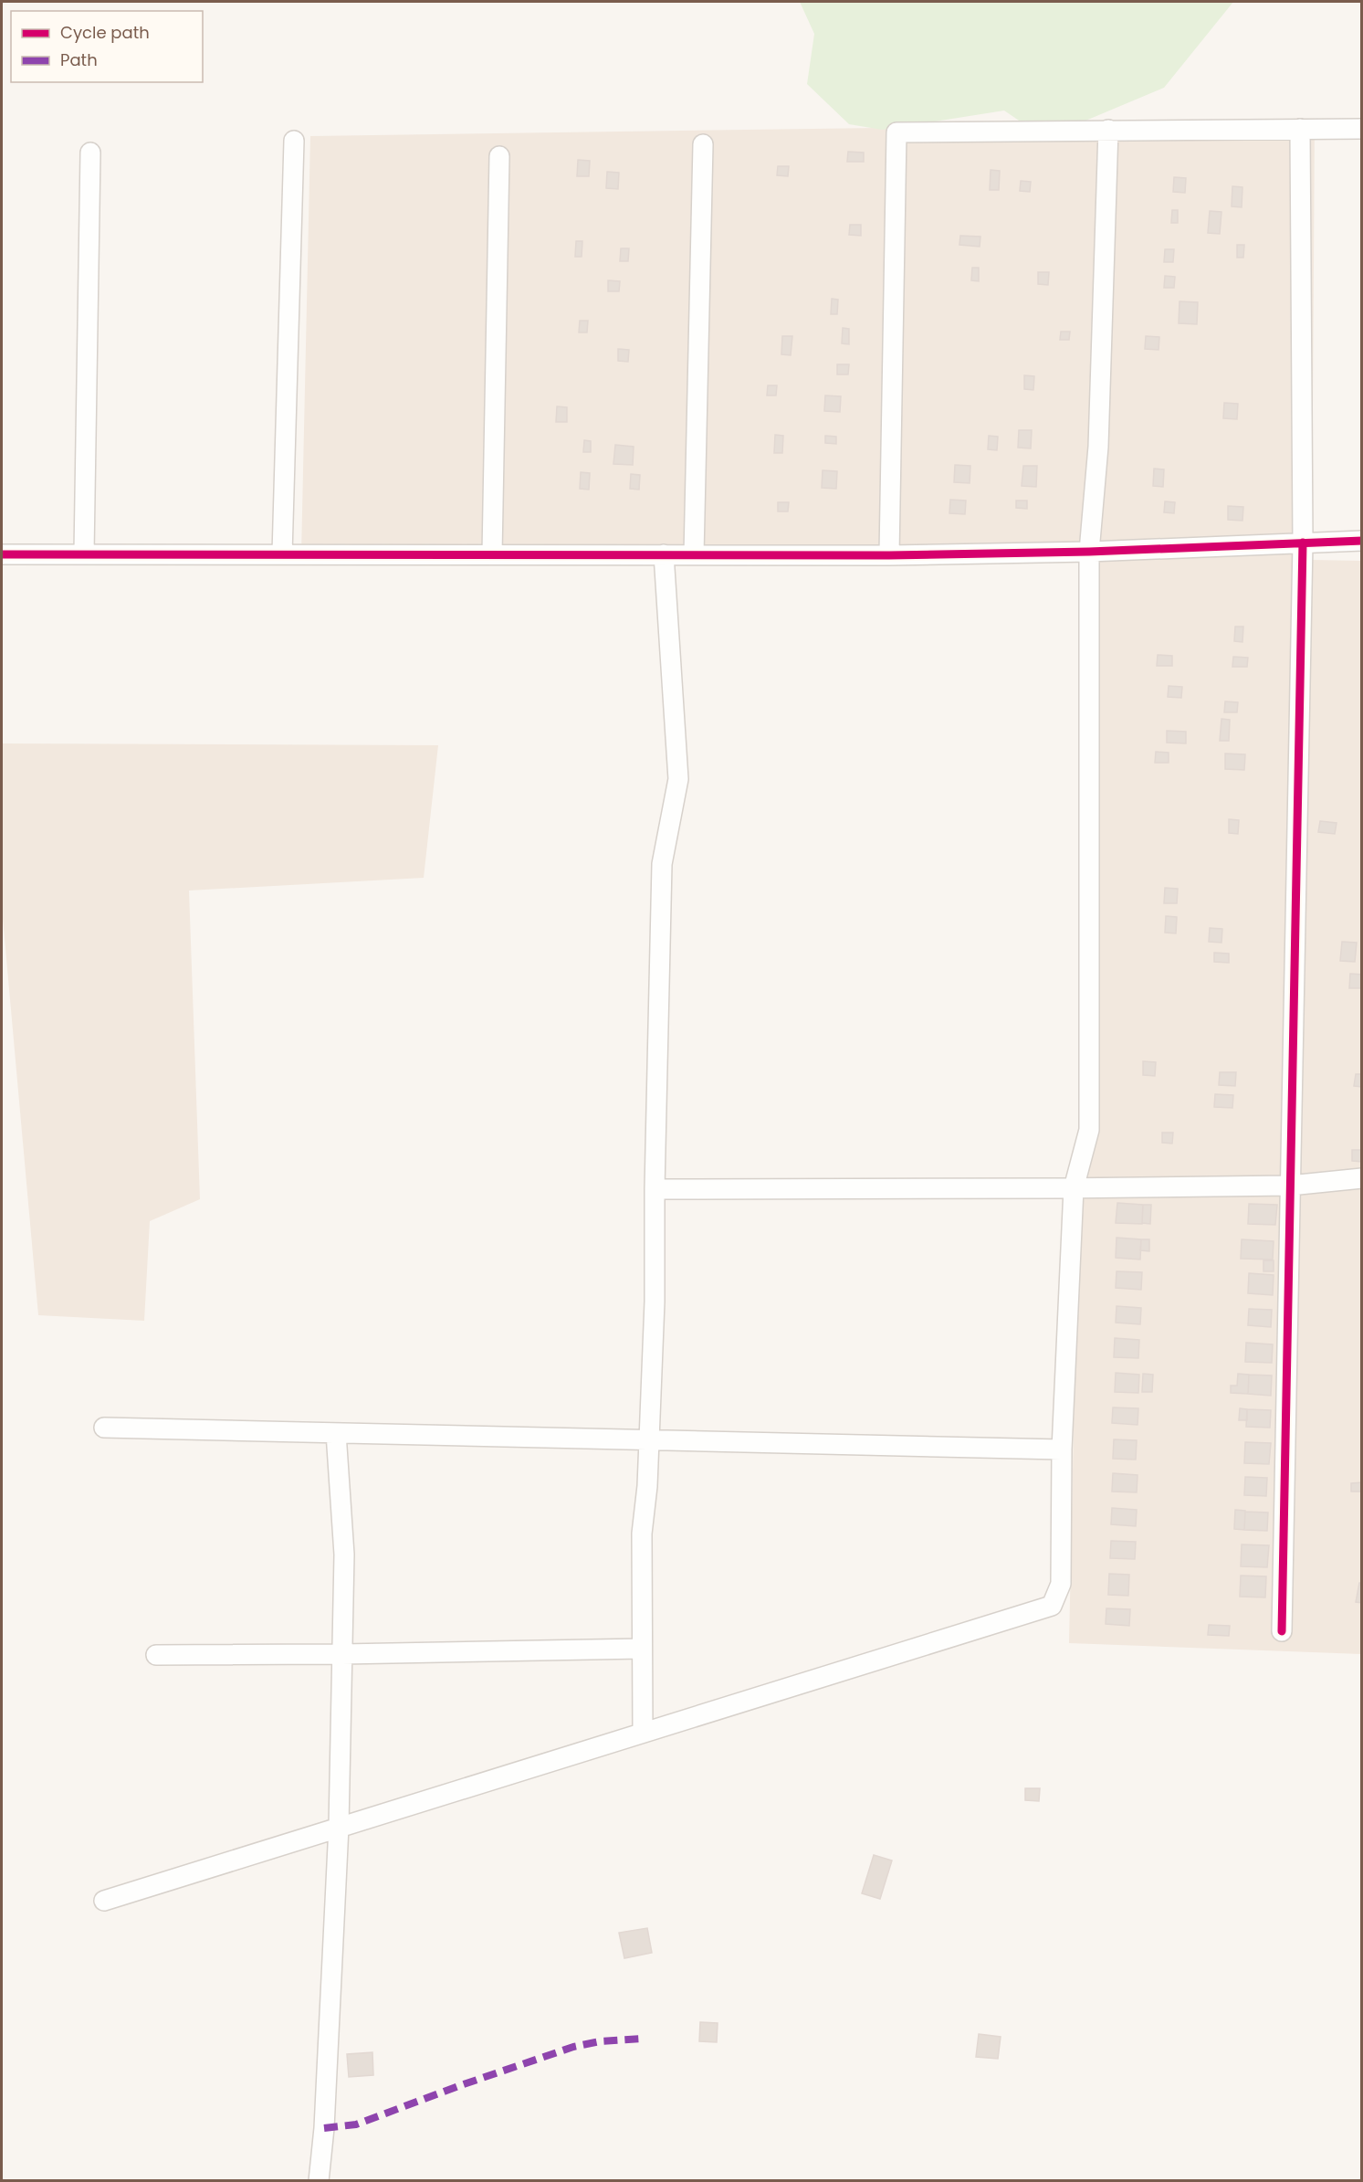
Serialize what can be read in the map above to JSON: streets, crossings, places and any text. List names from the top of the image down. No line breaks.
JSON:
{"legend":["Cycle path","Path"]}
